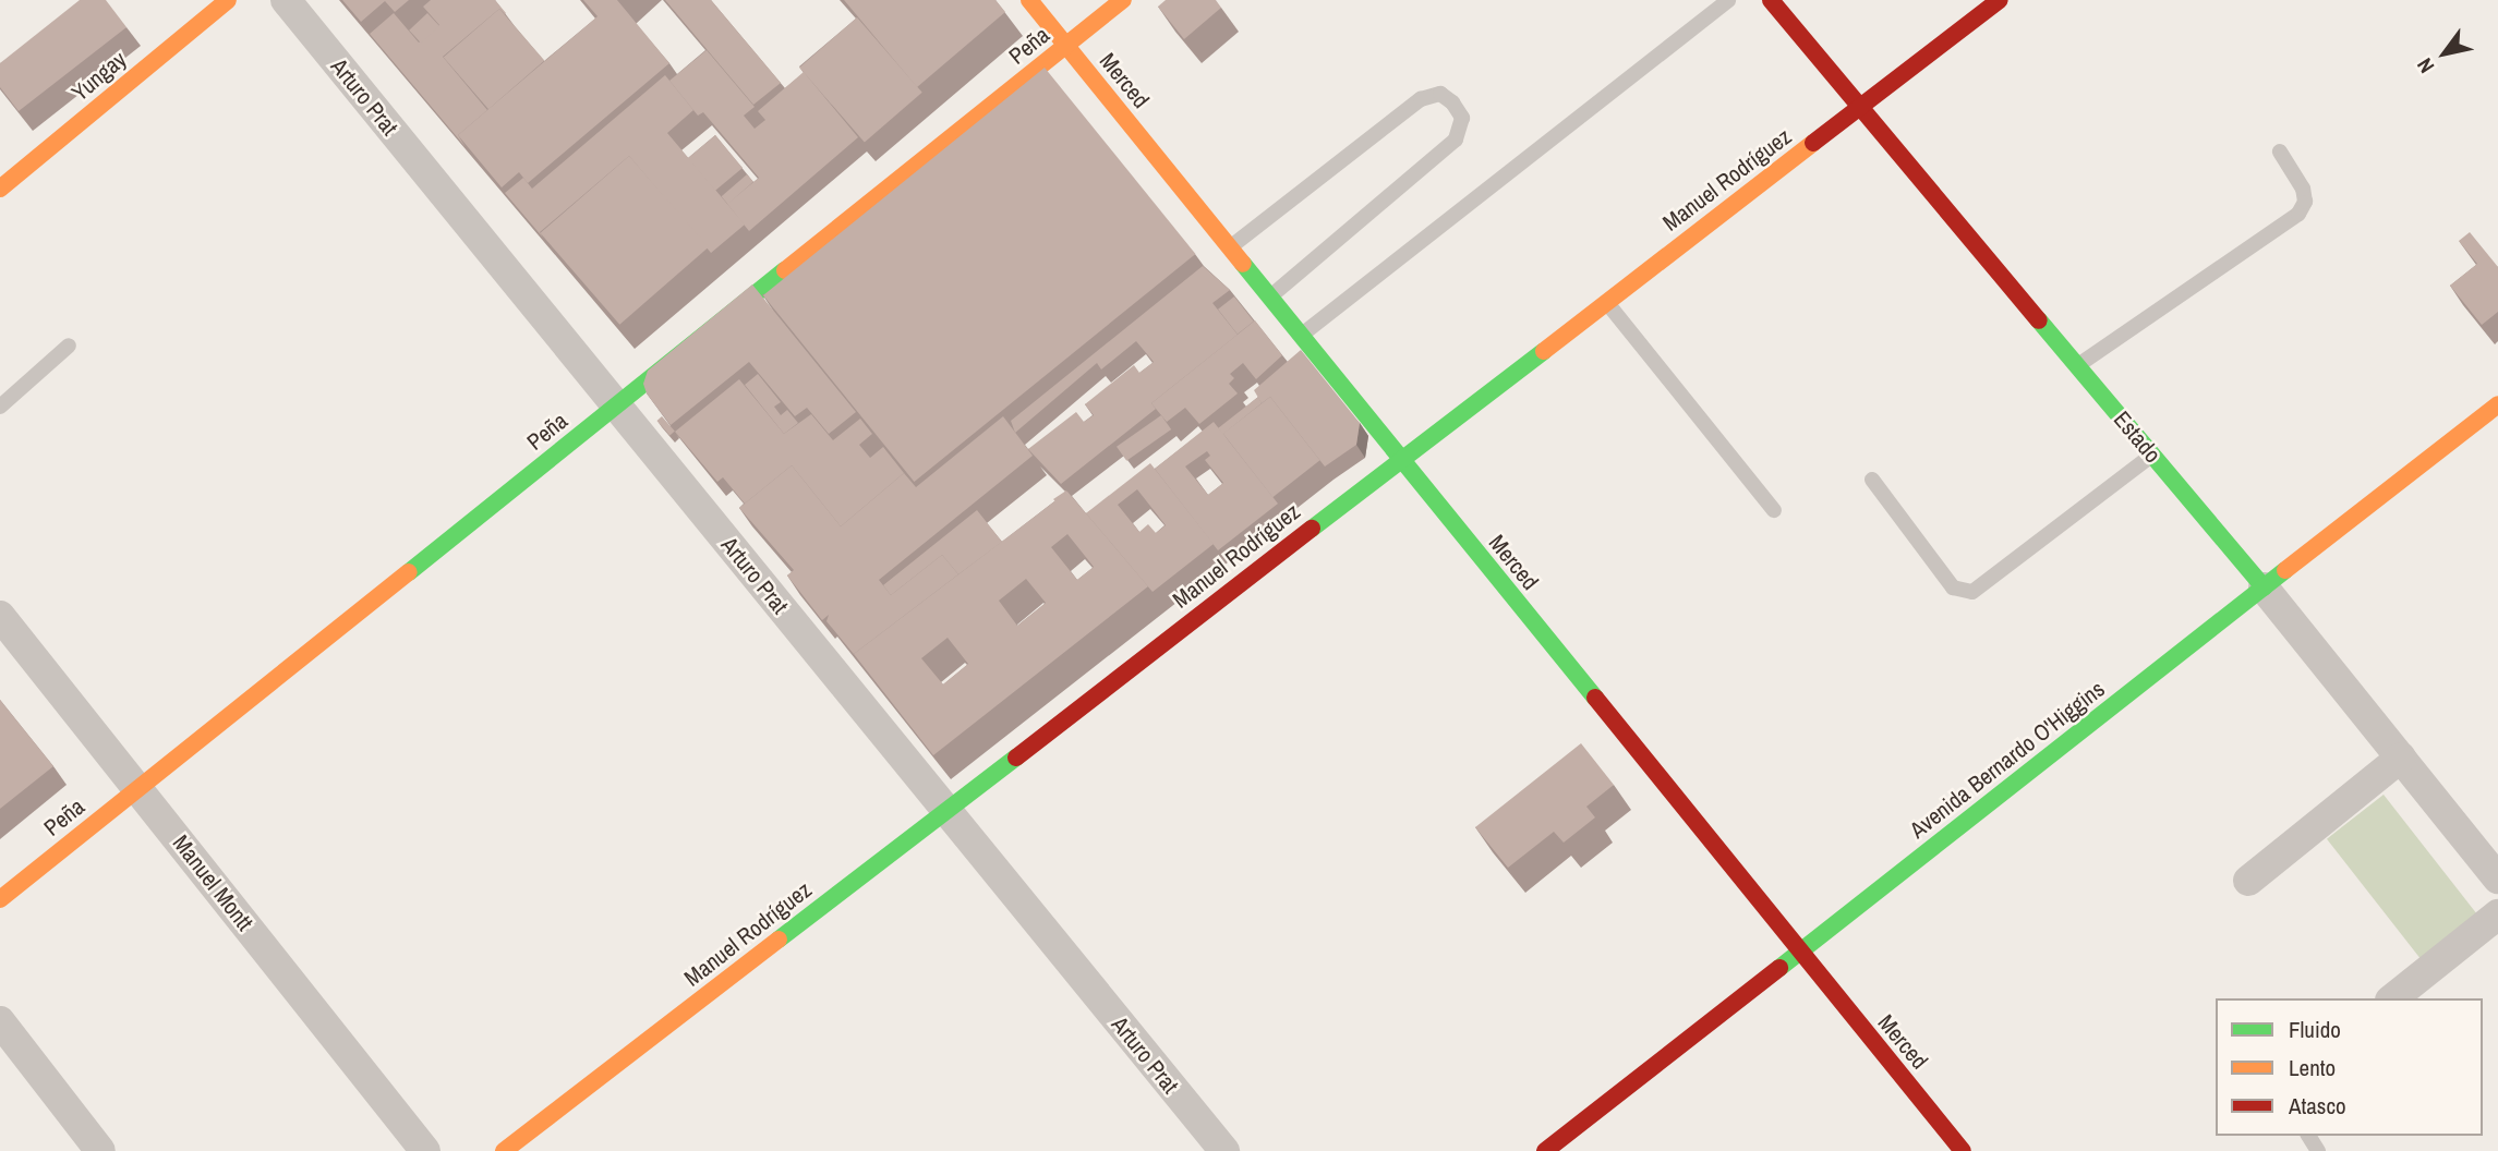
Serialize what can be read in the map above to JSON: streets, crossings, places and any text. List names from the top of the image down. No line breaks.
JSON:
{"streets":{"street":["Peña","Yungay","Merced","Arturo Prat","Manuel Rodríguez","Estado","Avenida Bernardo O'Higgins","Manuel Montt"]},"crossings":[["Peña","Merced"],["Peña","Arturo Prat"],["Peña","Manuel Montt"],["Merced","Manuel Rodríguez"],["Merced","Avenida Bernardo O'Higgins"],["Arturo Prat","Manuel Rodríguez"],["Manuel Rodríguez","Estado"],["Estado","Avenida Bernardo O'Higgins"]],"legend":["Fluido","Lento","Atasco"],"north":"bottom left"}
